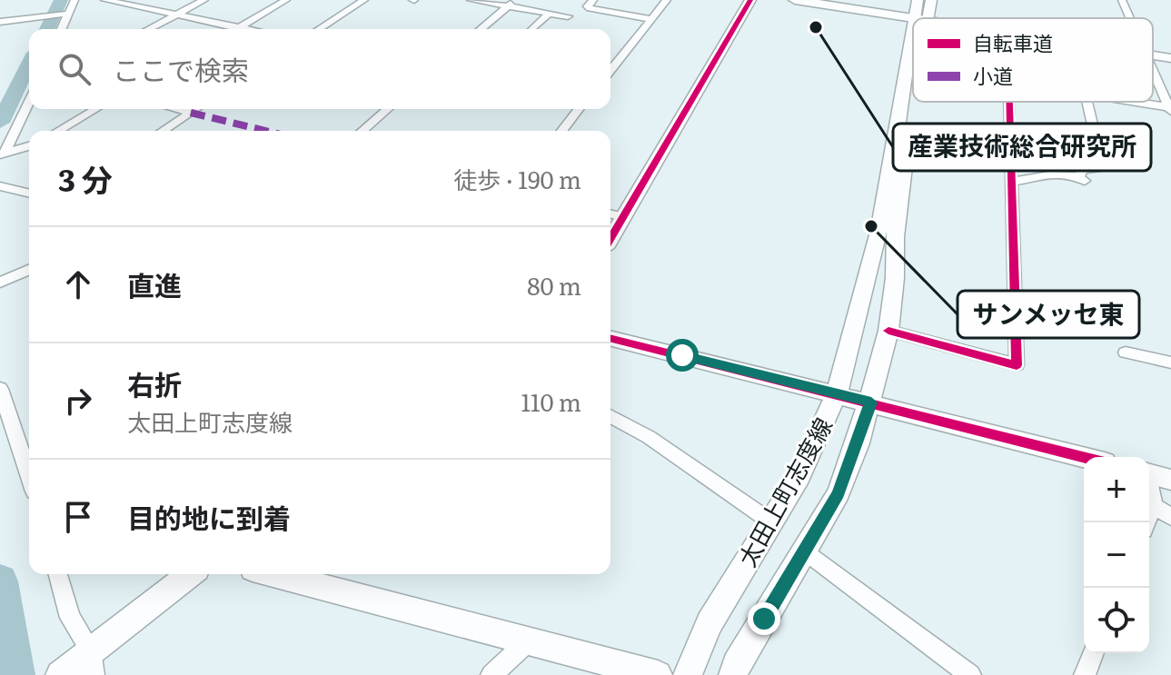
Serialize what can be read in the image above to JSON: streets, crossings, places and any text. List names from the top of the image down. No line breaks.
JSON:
{"streets":{"main road":["太田上町志度線"]},"places":["産業技術総合研究所","サンメッセ東"],"legend":["自転車道","小道"],"page":{"search":"ここで検索","heading":["3 分","徒歩 · 190 m"],"list":[["直進","80 m"],["右折","太田上町志度線","110 m"],"目的地に到着"],"map_buttons":["+","−"]}}
